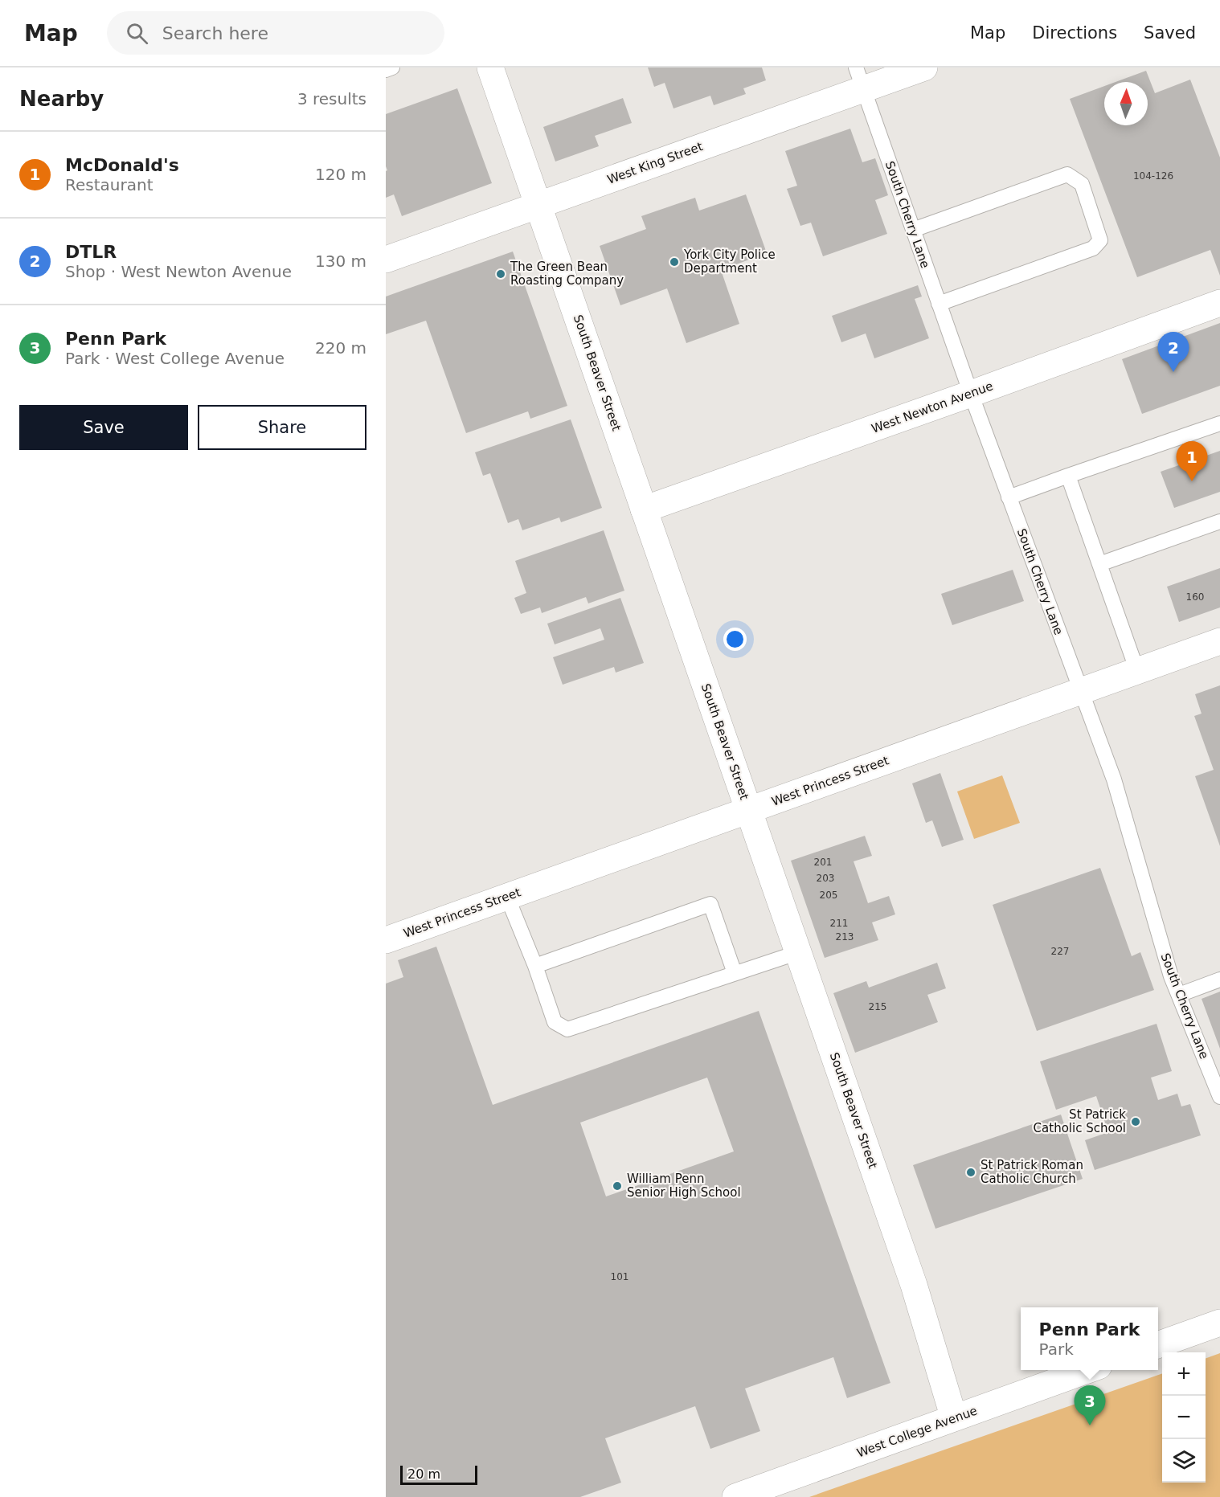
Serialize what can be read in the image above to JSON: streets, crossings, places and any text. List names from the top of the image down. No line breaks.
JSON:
{"streets":{"street":["West King Street","South Beaver Street","West Newton Avenue","West Princess Street","West College Avenue"],"lane":["South Cherry Lane"]},"crossings":[["West King Street","South Cherry Lane"],["West King Street","South Beaver Street"],["South Cherry Lane","West Newton Avenue"],["South Cherry Lane","West Princess Street"],["South Beaver Street","West Newton Avenue"],["South Beaver Street","West Princess Street"],["South Beaver Street","West College Avenue"]],"places":["York City Police Department","The Green Bean Roasting Company","St Patrick Catholic School","St Patrick Roman Catholic Church","William Penn Senior High School"],"house_numbers":["104-126","160","201","203","205","211","213","227","215","101"],"scale_bar":"20 m","north":"top","page":{"header":"Map","search":"Search here","nav":["Map","Directions","Saved"],"heading":["Nearby","3 results"],"list":[{"mark":"1","name":"McDonald's","note":"Restaurant","value":"120 m"},{"mark":"2","name":"DTLR","note":"Shop · West Newton Avenue","value":"130 m"},{"mark":"3","name":"Penn Park","note":"Park · West College Avenue","value":"220 m"}],"pins":["2","1","3"],"buttons":["Save","Share"],"popup":["Penn Park","Park"],"map_buttons":["+","−"],"scale":"20 m"}}
